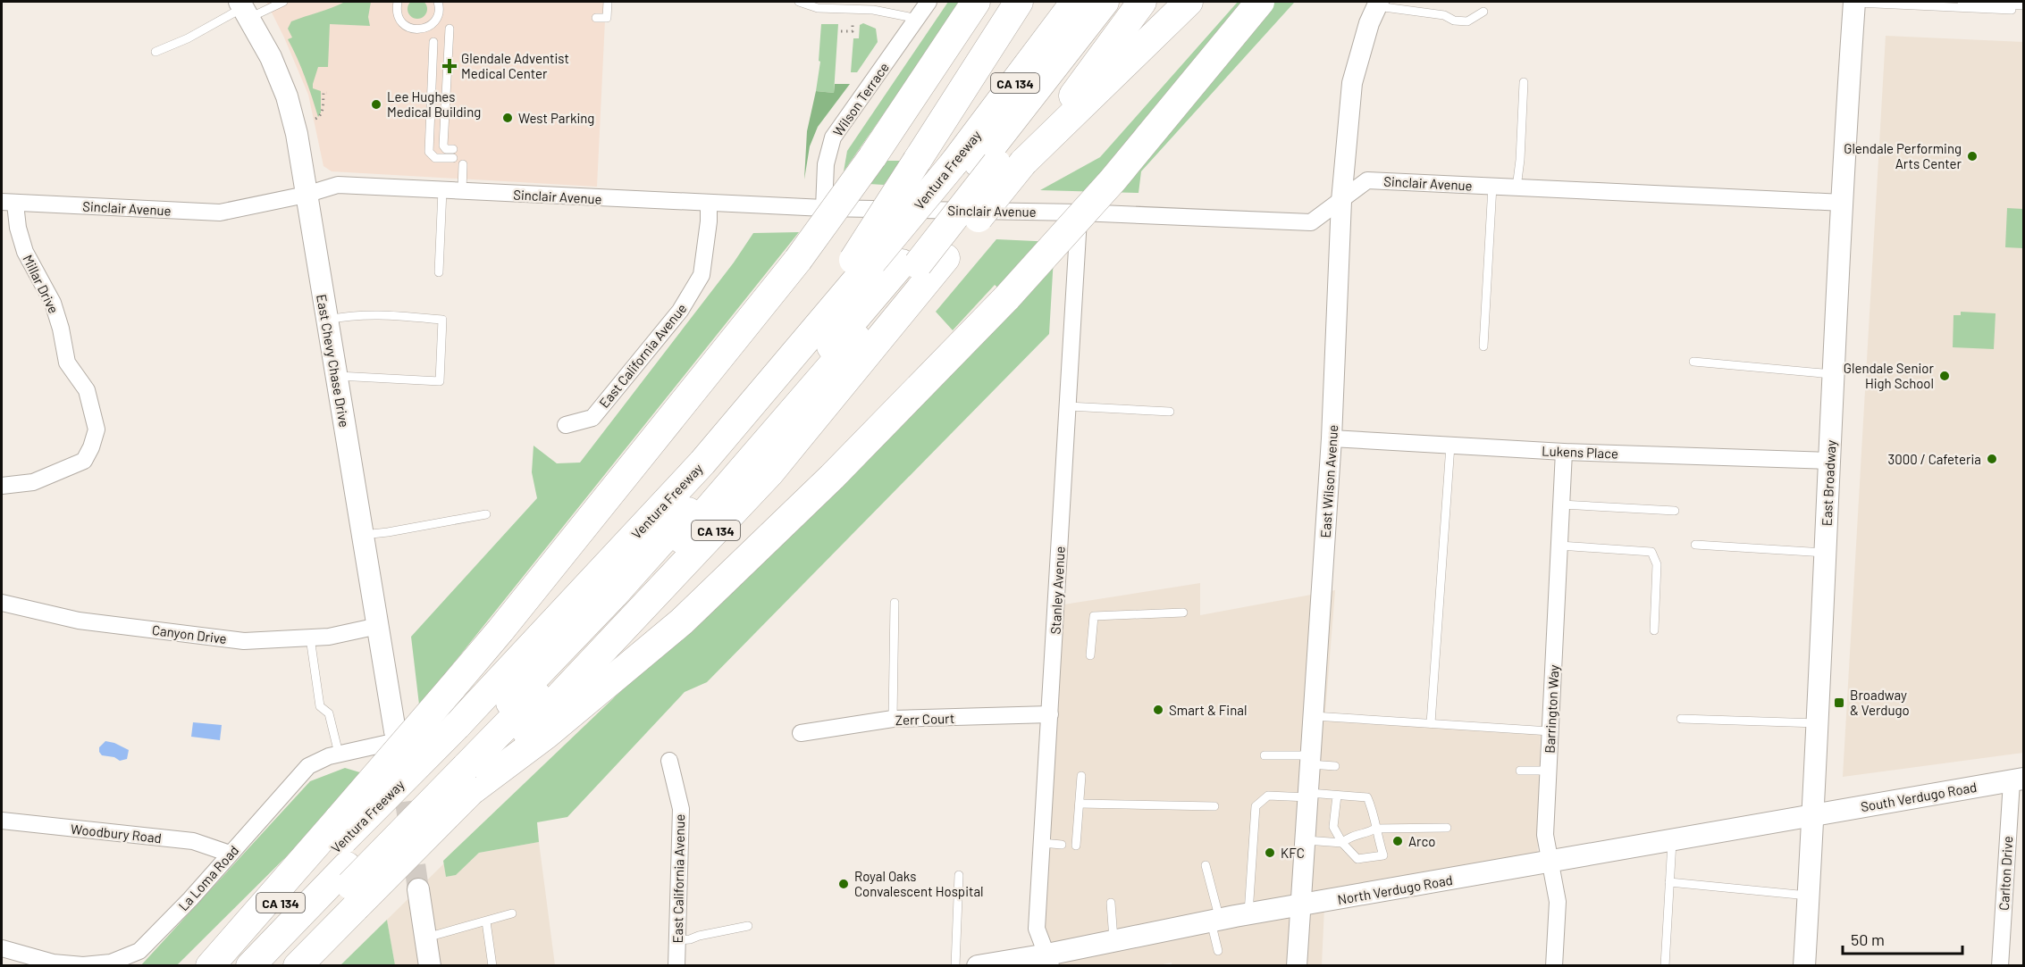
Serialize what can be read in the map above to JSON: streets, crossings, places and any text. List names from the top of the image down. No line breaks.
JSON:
{"streets":{"highway":["CA 134","Ventura Freeway"],"main road":["East Chevy Chase Drive","East Broadway","South Verdugo Road","North Verdugo Road"],"street":["Wilson Terrace","Sinclair Avenue","Millar Drive","East California Avenue","Lukens Place","East Wilson Avenue","Stanley Avenue","Canyon Drive","Barrington Way","Zerr Court","Woodbury Road","Carlton Drive","La Loma Road"]},"crossings":[["Wilson Terrace","Sinclair Avenue"],["Sinclair Avenue","Millar Drive"],["Sinclair Avenue","East California Avenue"],["Sinclair Avenue","East Chevy Chase Drive"],["Sinclair Avenue","East Wilson Avenue"],["Sinclair Avenue","East Broadway"],["Sinclair Avenue","Stanley Avenue"],["East Chevy Chase Drive","Canyon Drive"],["East Chevy Chase Drive","La Loma Road"],["Lukens Place","East Wilson Avenue"],["Lukens Place","East Broadway"],["Lukens Place","Barrington Way"],["East Wilson Avenue","North Verdugo Road"],["East Broadway","South Verdugo Road"],["East Broadway","North Verdugo Road"],["Stanley Avenue","Zerr Court"],["Stanley Avenue","North Verdugo Road"],["Barrington Way","North Verdugo Road"],["South Verdugo Road","Carlton Drive"],["South Verdugo Road","North Verdugo Road"],["Woodbury Road","La Loma Road"]],"places":{"health":["Glendale Adventist Medical Center"],"other":["Lee Hughes Medical Building","West Parking","Glendale Performing Arts Center","Glendale Senior High School","3000 / Cafeteria","Smart & Final","Arco","KFC","Royal Oaks Convalescent Hospital"],"transit":["Broadway & Verdugo"]},"scale_bar":"50 m"}
